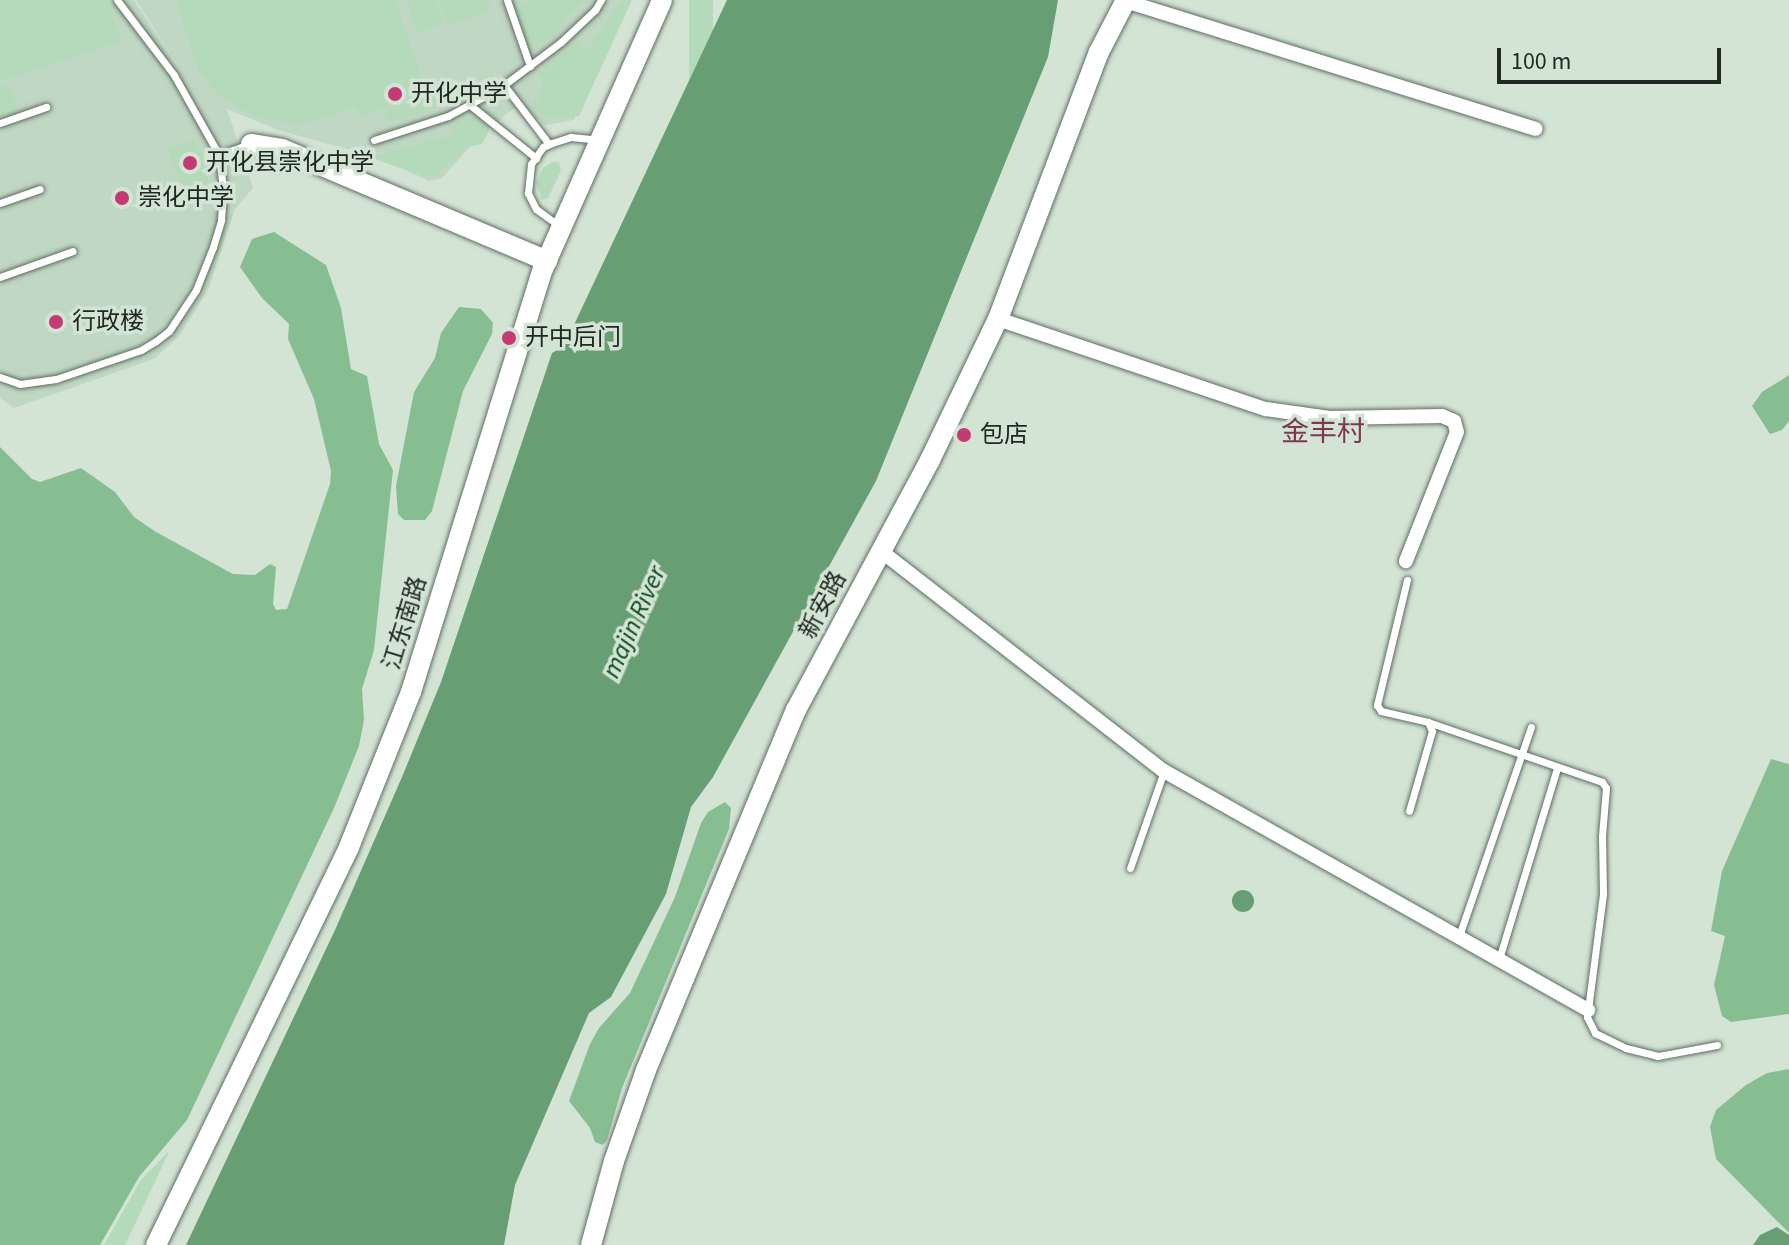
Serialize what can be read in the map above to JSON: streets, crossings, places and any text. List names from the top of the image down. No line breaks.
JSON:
{"streets":{"street":["新安路","江东南路"]},"districts":["金丰村"],"water":["majin River"],"places":["开化中学","开化县崇化中学","崇化中学","行政楼","开中后门","包店"],"scale_bar":"100 m"}
